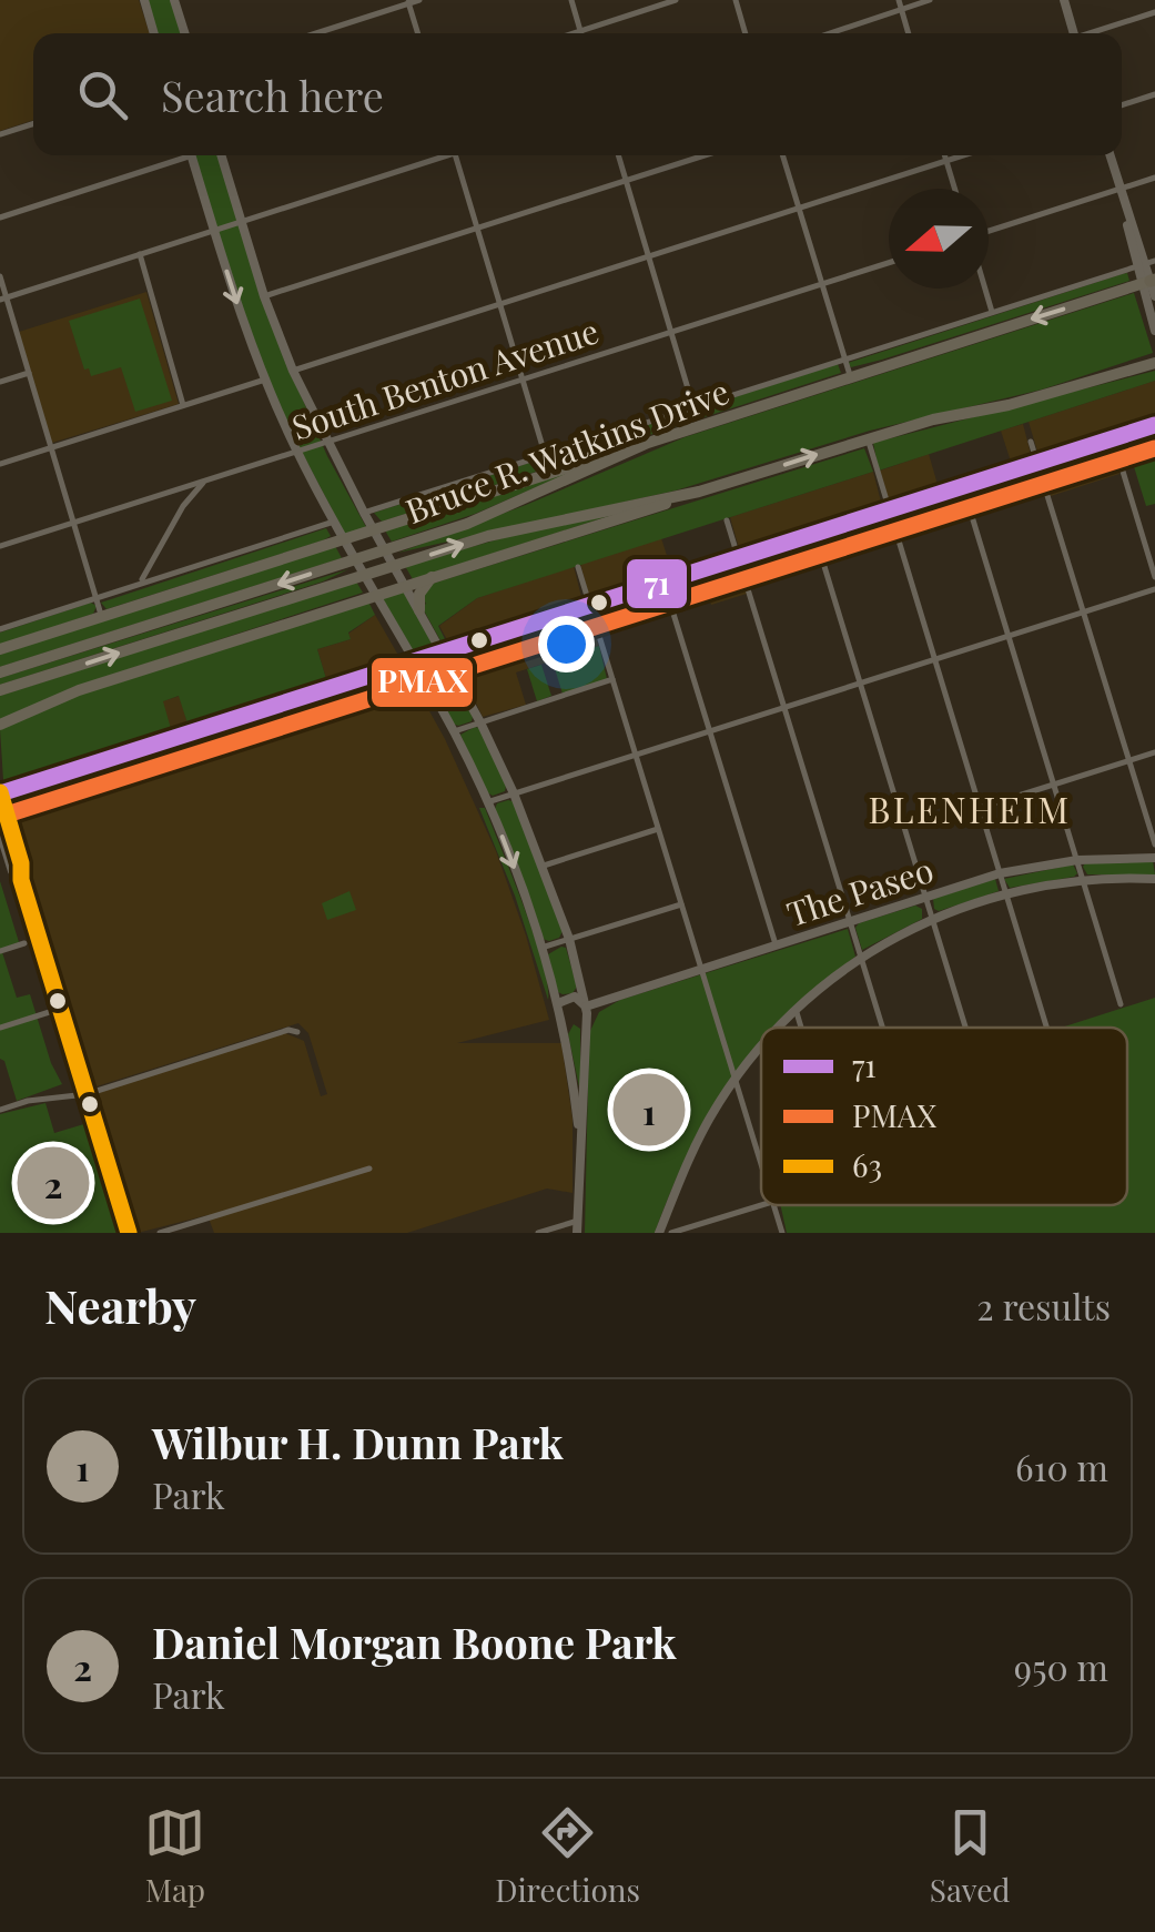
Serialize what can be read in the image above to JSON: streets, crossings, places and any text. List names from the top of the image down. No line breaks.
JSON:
{"streets":{"highway":["Bruce R. Watkins Drive"],"main road":["The Paseo"],"street":["South Benton Avenue"]},"districts":["BLENHEIM"],"lines":["transit line 71","transit line PMAX","transit line 63"],"legend":["71","PMAX","63"],"north":"left","page":{"search":"Search here","pins":["1","2"],"heading":["Nearby","2 results"],"list":[{"mark":"1","name":"Wilbur H. Dunn Park","note":"Park","value":"610 m"},{"mark":"2","name":"Daniel Morgan Boone Park","note":"Park","value":"950 m"}],"nav":["Map","Directions","Saved"]}}
